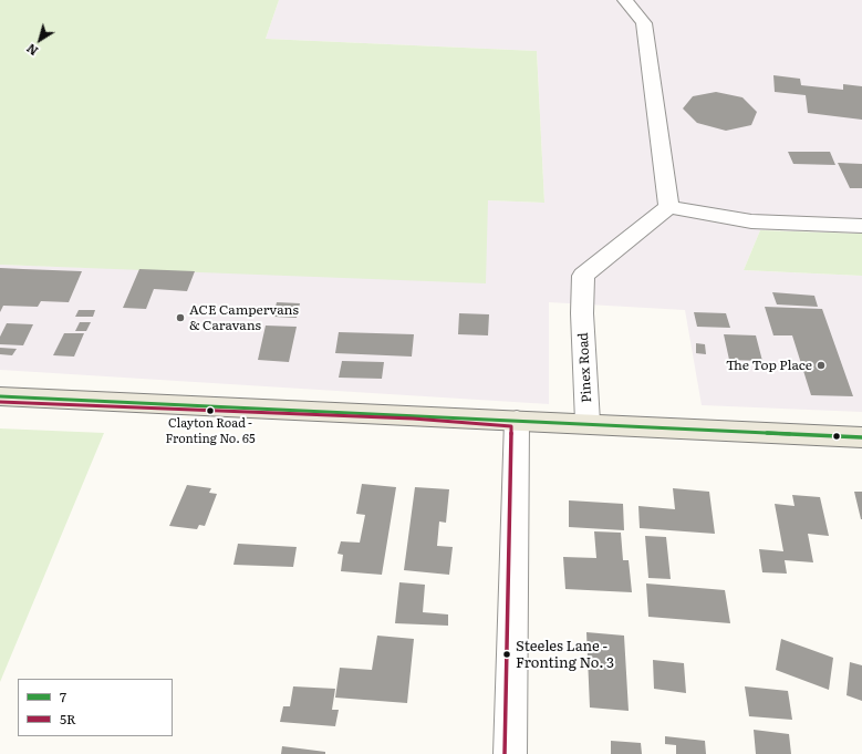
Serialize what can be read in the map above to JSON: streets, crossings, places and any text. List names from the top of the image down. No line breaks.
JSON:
{"streets":{"street":["Pinex Road"]},"places":["ACE Campervans & Caravans","The Top Place","Clayton Road - Fronting No. 65","Steeles Lane - Fronting No. 3"],"lines":["transit line 7","transit line 5R"],"legend":["7","5R"],"north":"bottom left"}
